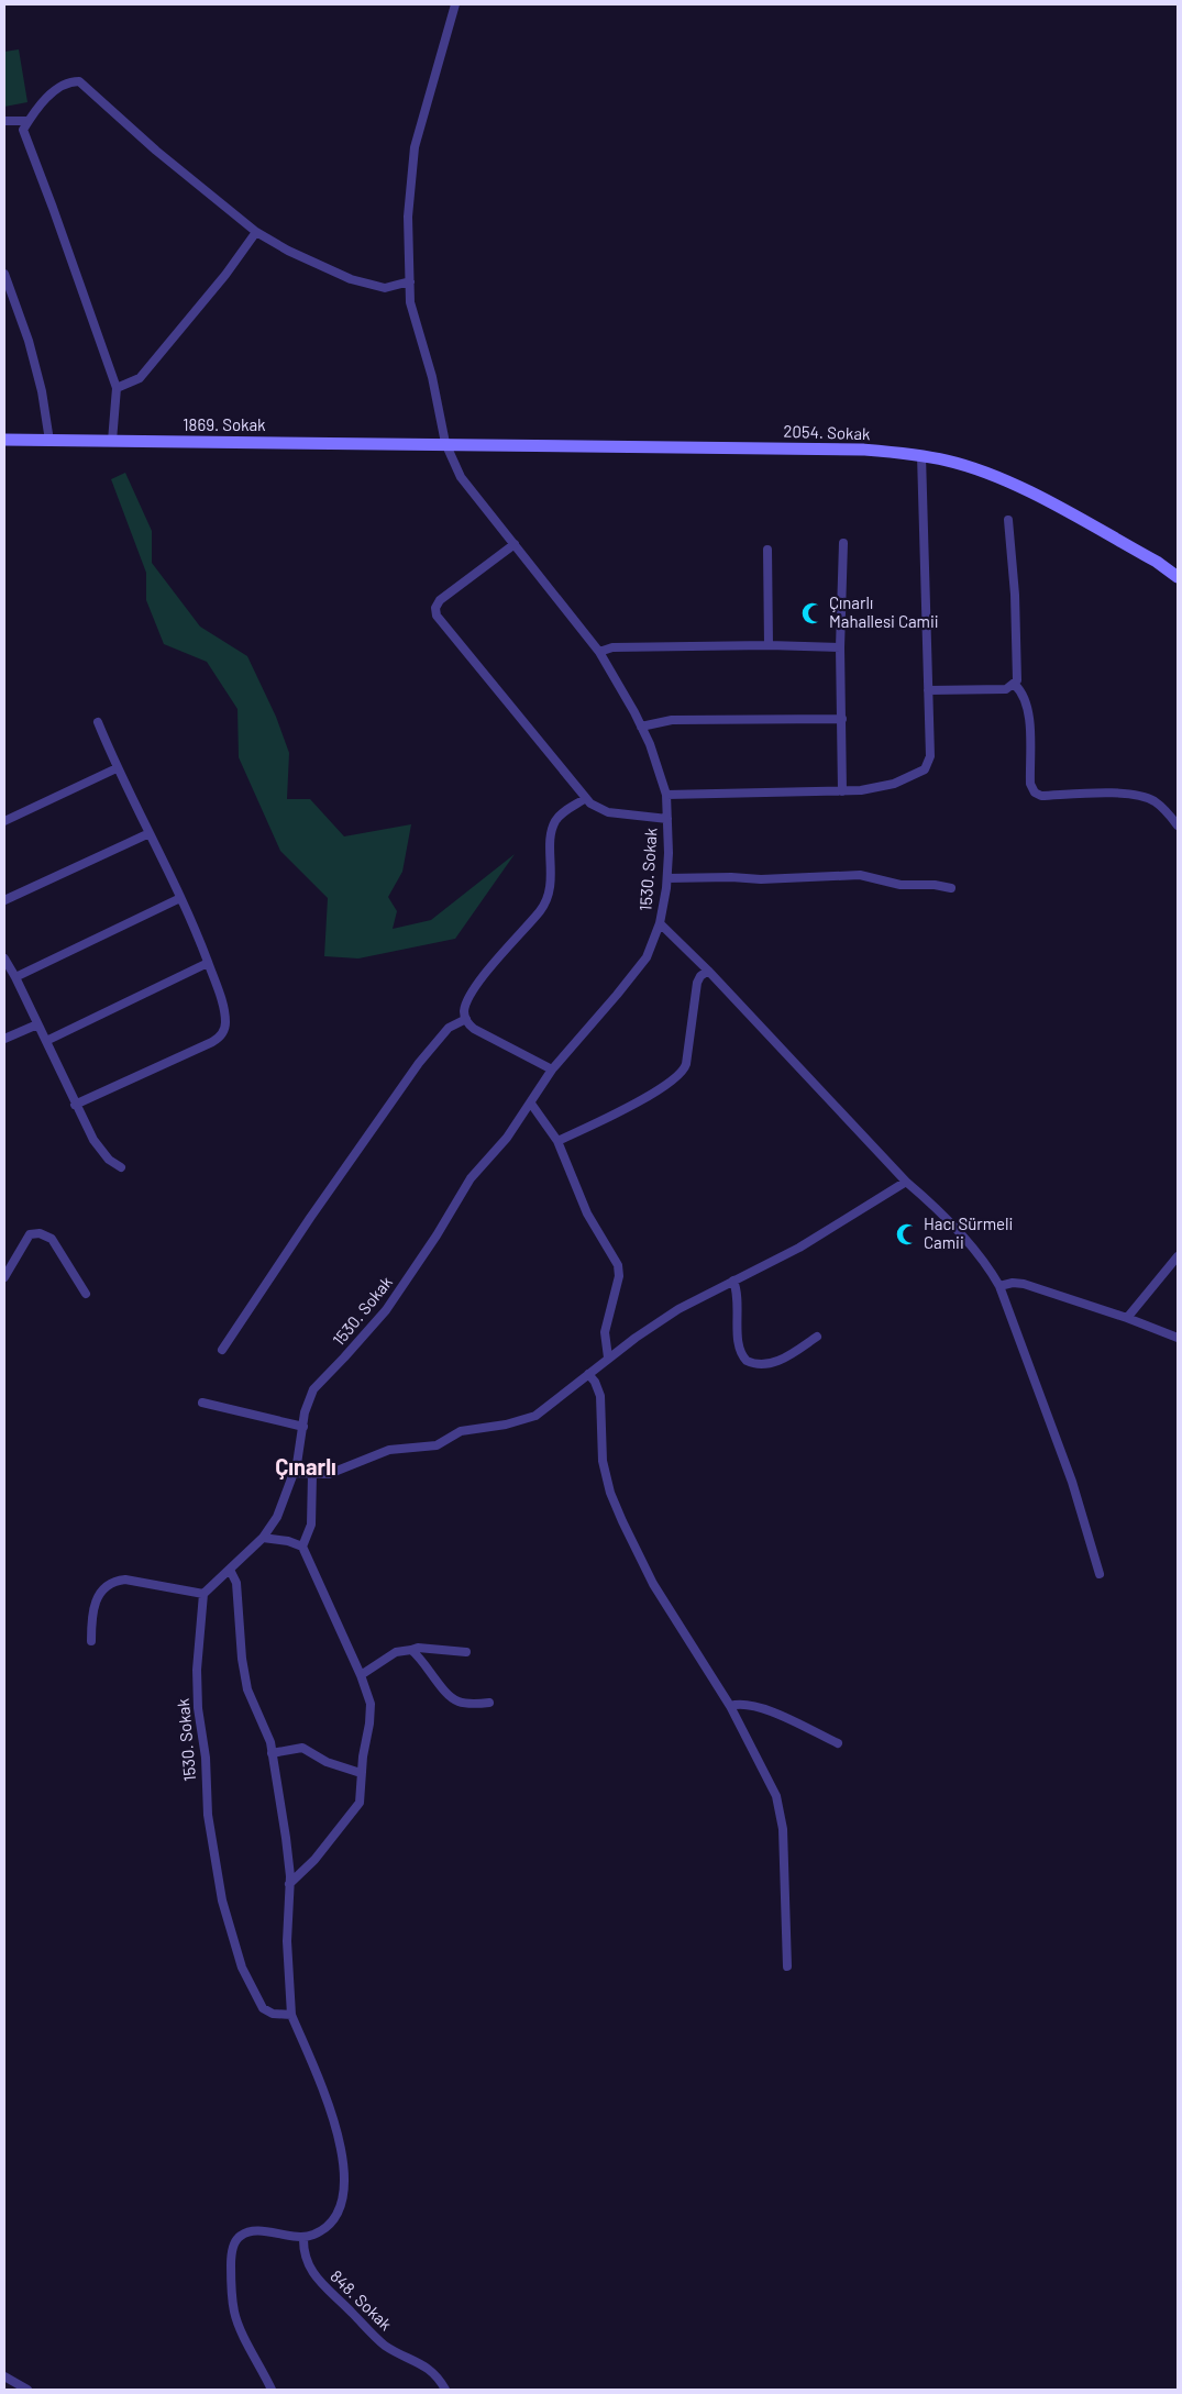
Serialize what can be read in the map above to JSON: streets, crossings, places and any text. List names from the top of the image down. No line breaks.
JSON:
{"streets":{"main road":["1869. Sokak","2054. Sokak"],"street":["1530. Sokak","848. Sokak"]},"crossings":[["1869. Sokak","2054. Sokak"],["1869. Sokak","1530. Sokak"],["2054. Sokak","1530. Sokak"]],"districts":["Çınarlı"],"places":{"mosque":["Çınarlı Mahallesi Camii","Hacı Sürmeli Camii"]}}
